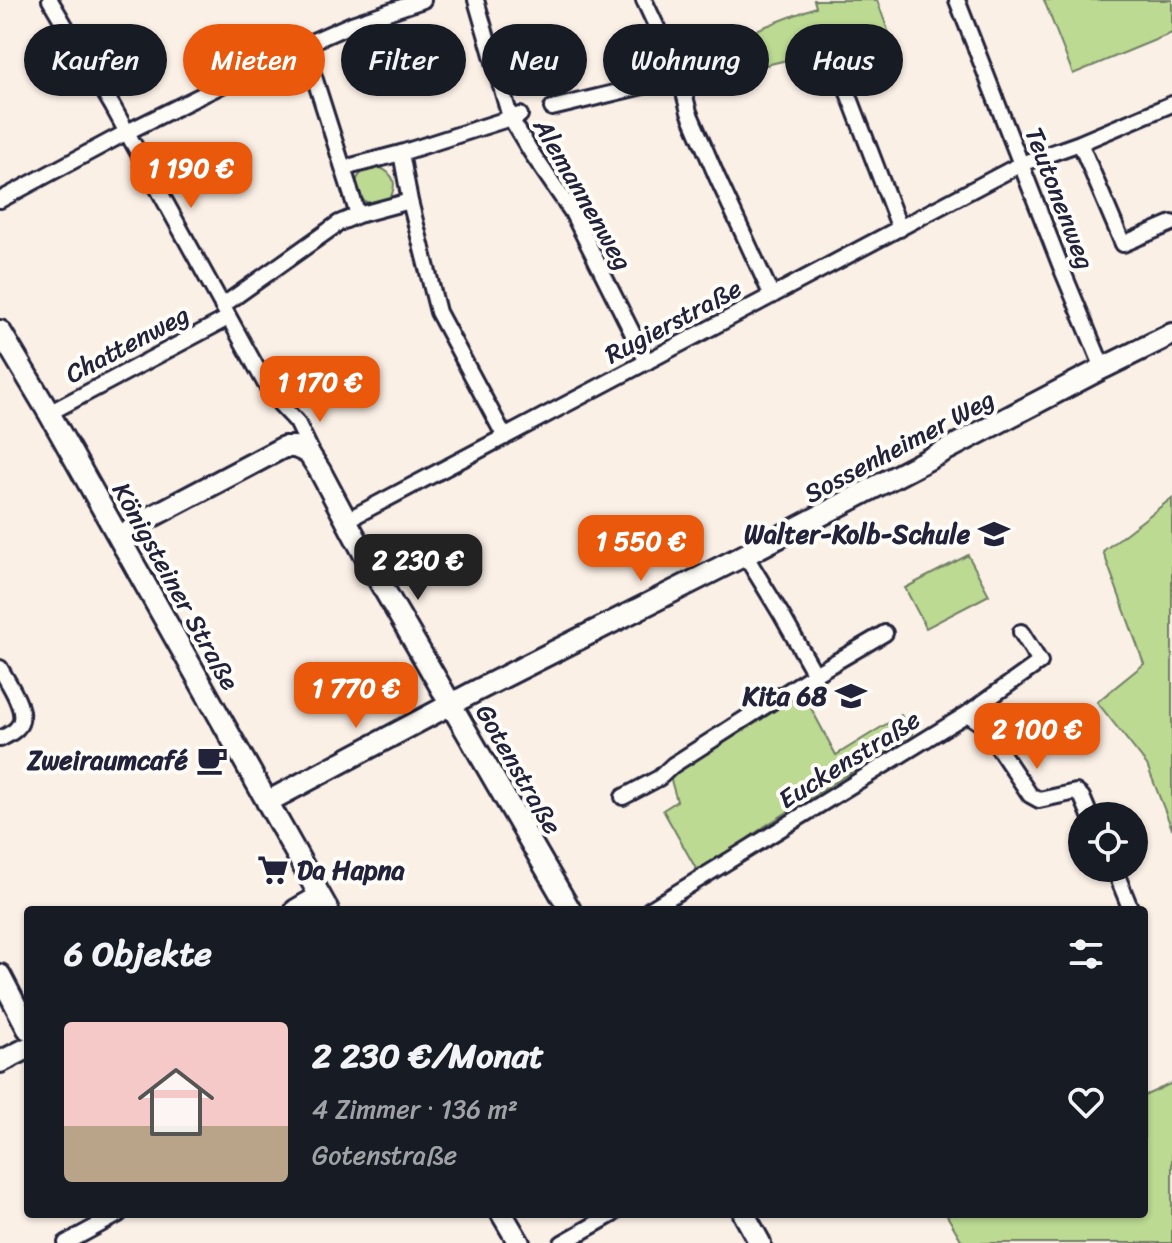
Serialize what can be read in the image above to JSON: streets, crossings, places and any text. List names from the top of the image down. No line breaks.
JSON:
{"streets":{"main road":["Sossenheimer Weg","Königsteiner Straße","Gotenstraße"],"street":["Alemannenweg","Teutonenweg","Rugierstraße","Chattenweg","Euckenstraße"]},"crossings":[["Alemannenweg","Rugierstraße"],["Teutonenweg","Rugierstraße"],["Teutonenweg","Sossenheimer Weg"],["Rugierstraße","Gotenstraße"],["Chattenweg","Königsteiner Straße"],["Chattenweg","Gotenstraße"],["Sossenheimer Weg","Königsteiner Straße"],["Sossenheimer Weg","Gotenstraße"]],"places":{"school or university":["Walter-Kolb-Schule","Kita 68"],"cafe":["Zweiraumcafé"],"supermarket":["Da Hapna"]},"page":{"chip":["Kaufen","Mieten","Filter","Neu","Wohnung","Haus"],"price":["1 190 €","1 170 €","1 550 €","2 230 €","1 770 €","2 100 €"],"heading":"6 Objekte","list":[{"name":"2 230 €/Monat","note":"4 Zimmer · 136 m² · Gotenstraße"}]}}
